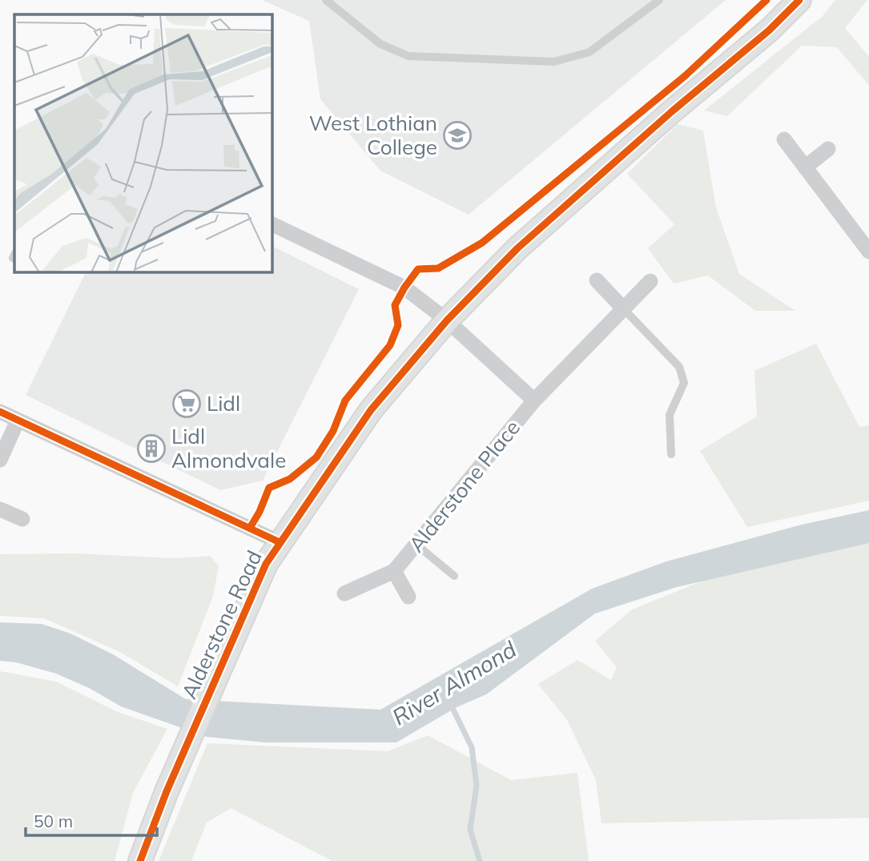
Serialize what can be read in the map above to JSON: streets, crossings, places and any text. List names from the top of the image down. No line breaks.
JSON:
{"streets":{"street":["Alderstone Place","Alderstone Road"]},"crossings":[["Alderstone Place","Alderstone Road"]],"water":["River Almond"],"places":{"school or university":["West Lothian College"],"supermarket":["Lidl"],"building":["Lidl Almondvale"]},"scale_bar":"50 m"}
